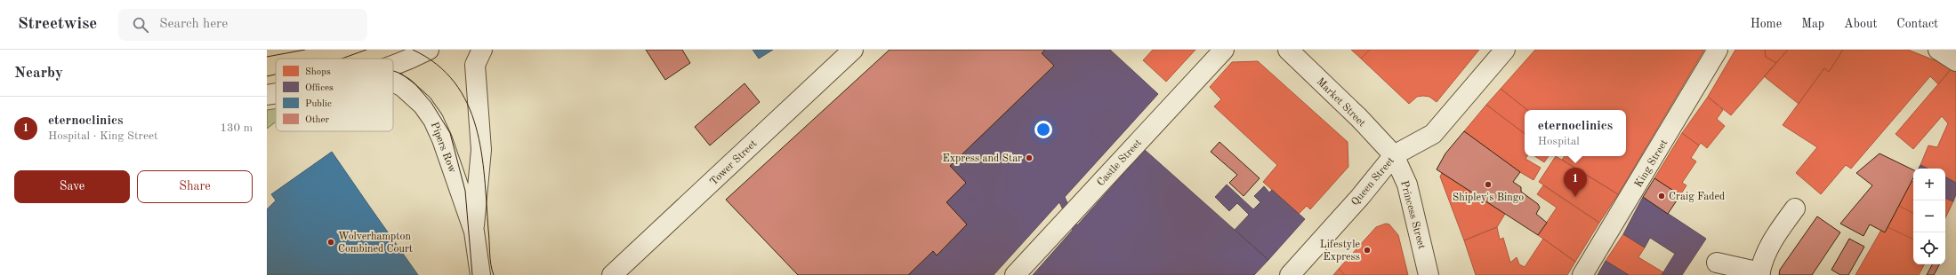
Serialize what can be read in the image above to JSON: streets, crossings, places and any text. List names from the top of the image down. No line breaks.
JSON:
{"streets":{"street":["Market Street","Pipers Row","Tower Street","Castle Street","King Street","Queen Street","Princess Street"]},"crossings":[["Market Street","Queen Street"],["Market Street","Princess Street"],["Queen Street","Princess Street"]],"places":["Express and Star","Shipley's Bingo","Craig Faded","Wolverhampton Combined Court","Lifestyle Express"],"legend":["Shops","Offices","Public","Other"],"page":{"header":"Streetwise","search":"Search here","nav":["Home","Map","About","Contact"],"heading":"Nearby","list":[{"mark":"1","name":"eternoclinics","note":"Hospital · King Street","value":"130 m"}],"popup":["eternoclinics","Hospital"],"buttons":["Save","Share"],"pins":"1","map_buttons":["+","−"]}}
